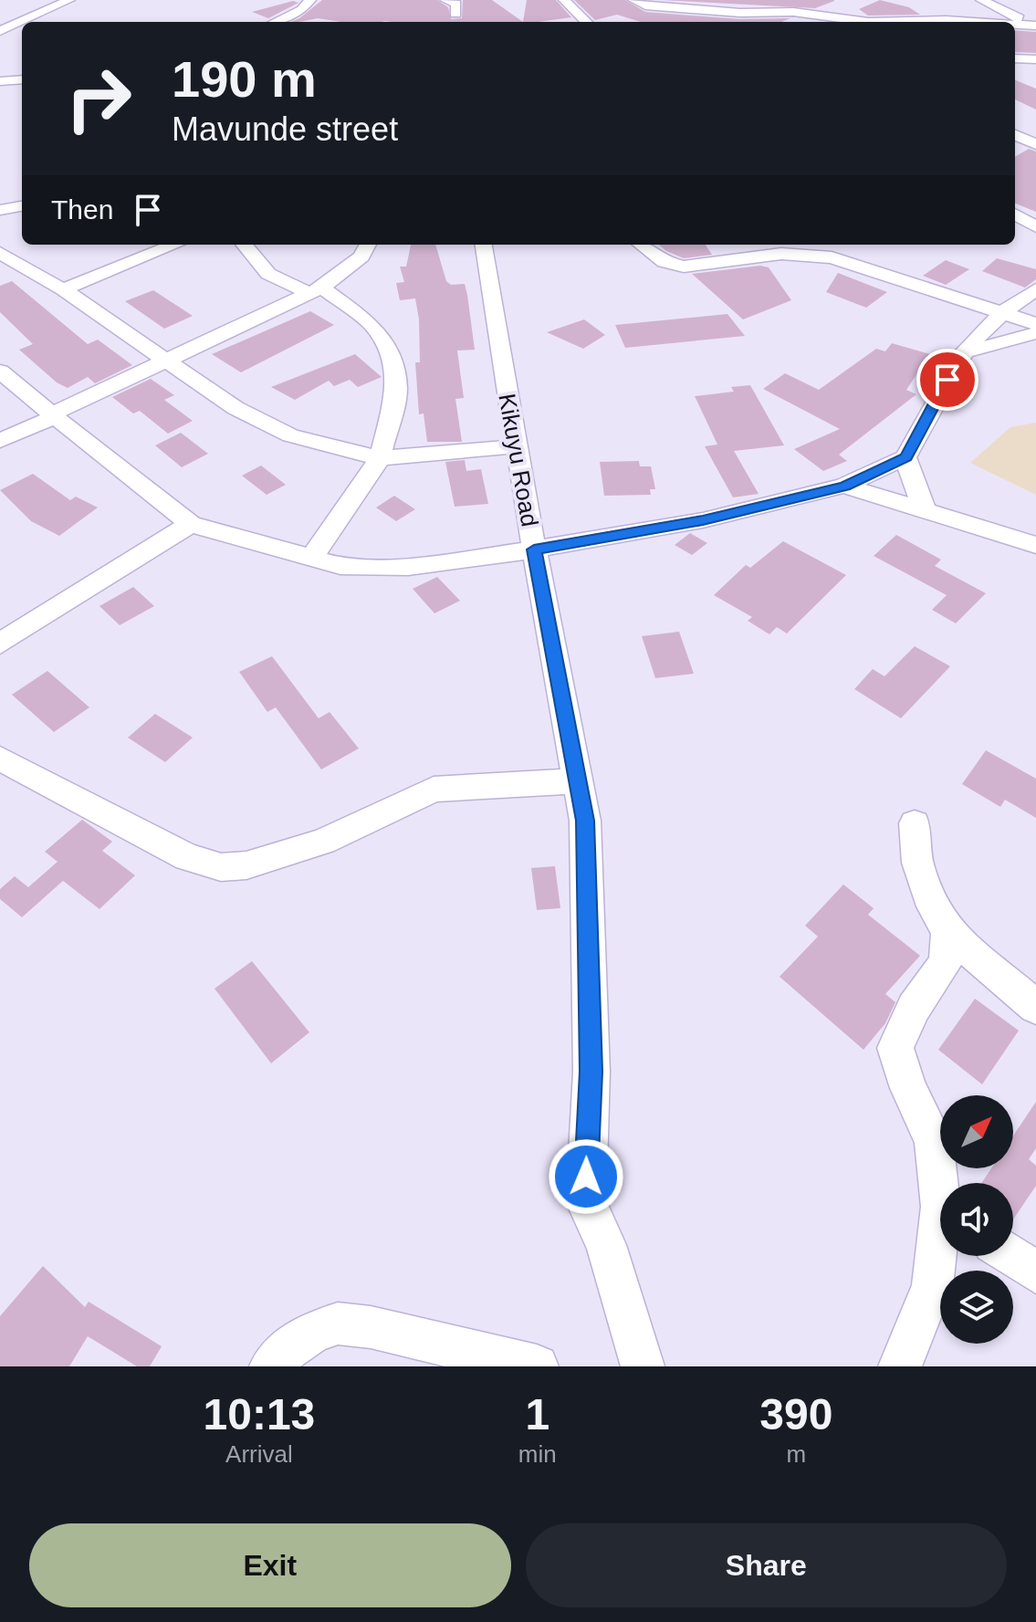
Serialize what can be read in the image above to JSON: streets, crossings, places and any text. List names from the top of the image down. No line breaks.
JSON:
{"streets":{"street":["Kikuyu Road"]},"north":"top right","page":{"turn":["190 m","Mavunde street"],"then":"Then","eta":["10:13","Arrival","1","min","390","m"],"buttons":["Exit","Share"]}}
